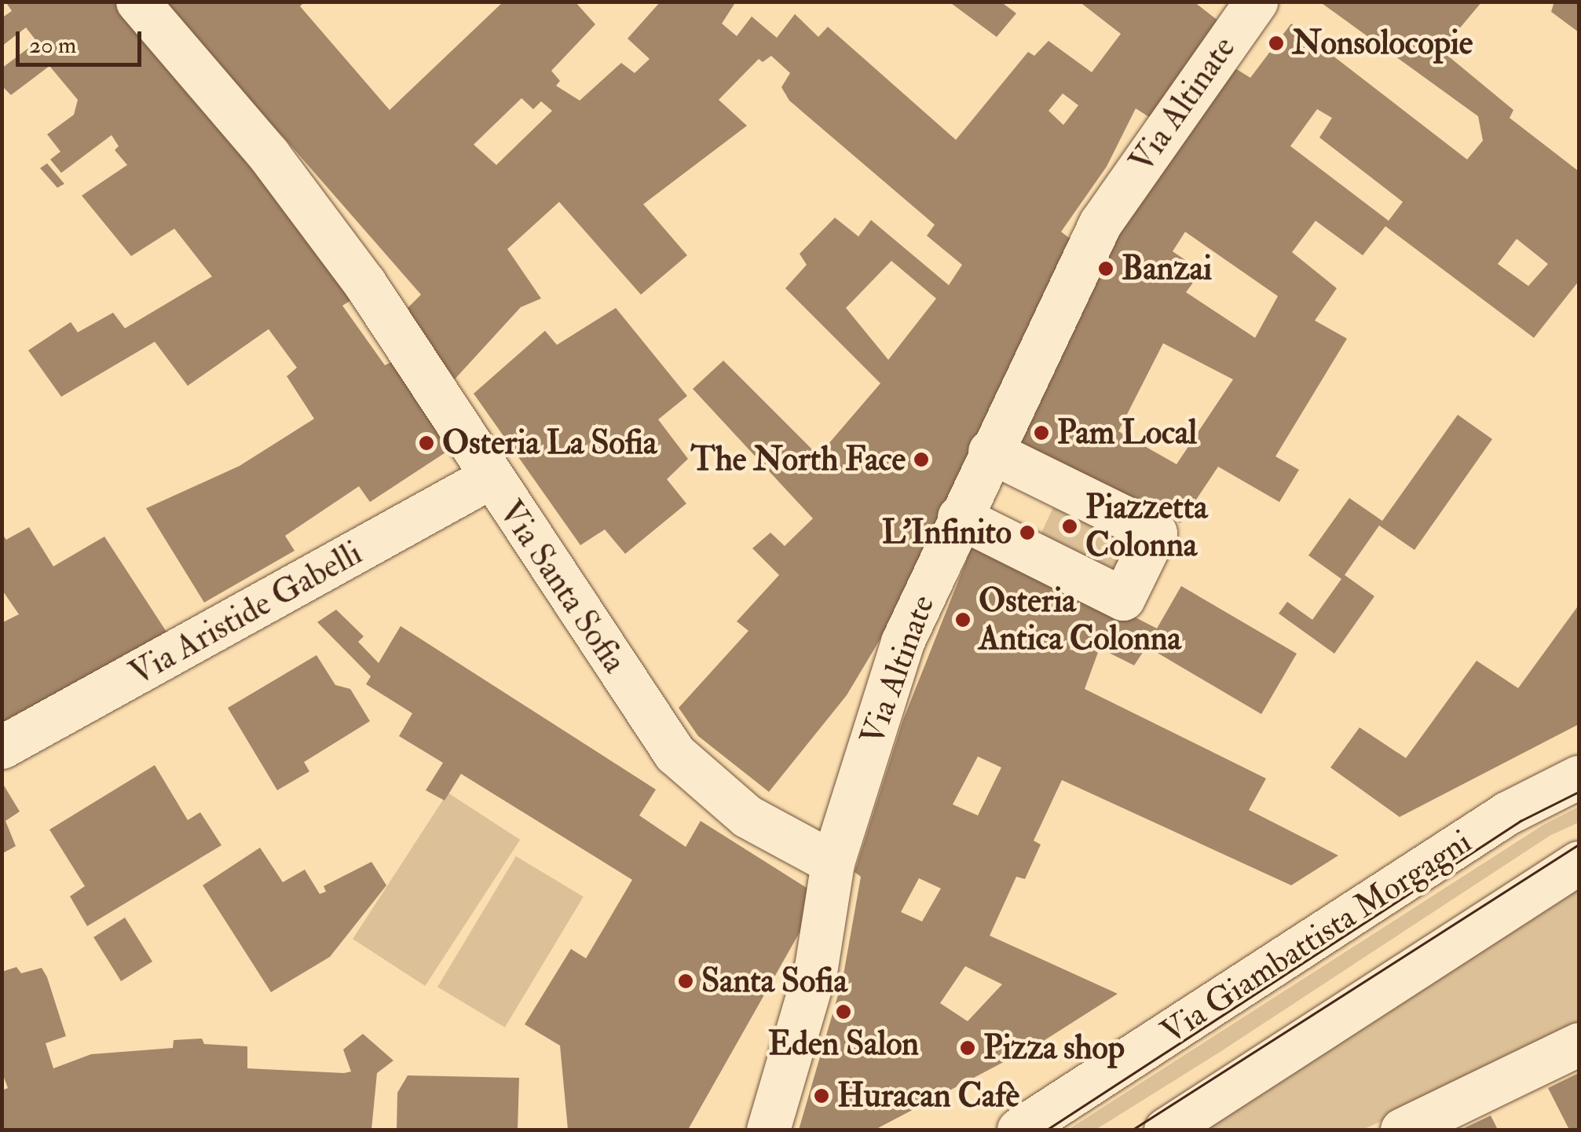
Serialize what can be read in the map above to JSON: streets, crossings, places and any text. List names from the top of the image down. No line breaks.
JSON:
{"streets":{"street":["Via Altinate","Via Santa Sofia","Via Aristide Gabelli","Via Giambattista Morgagni"]},"crossings":[["Via Altinate","Via Santa Sofia"],["Via Santa Sofia","Via Aristide Gabelli"]],"places":["Nonsolocopie","Banzai","Pam Local","Osteria La Sofia","The North Face","Piazzetta Colonna","L'Infinito","Osteria Antica Colonna","Santa Sofia","Eden Salon","Pizza shop","Huracan Cafè"],"scale_bar":"20 m"}
